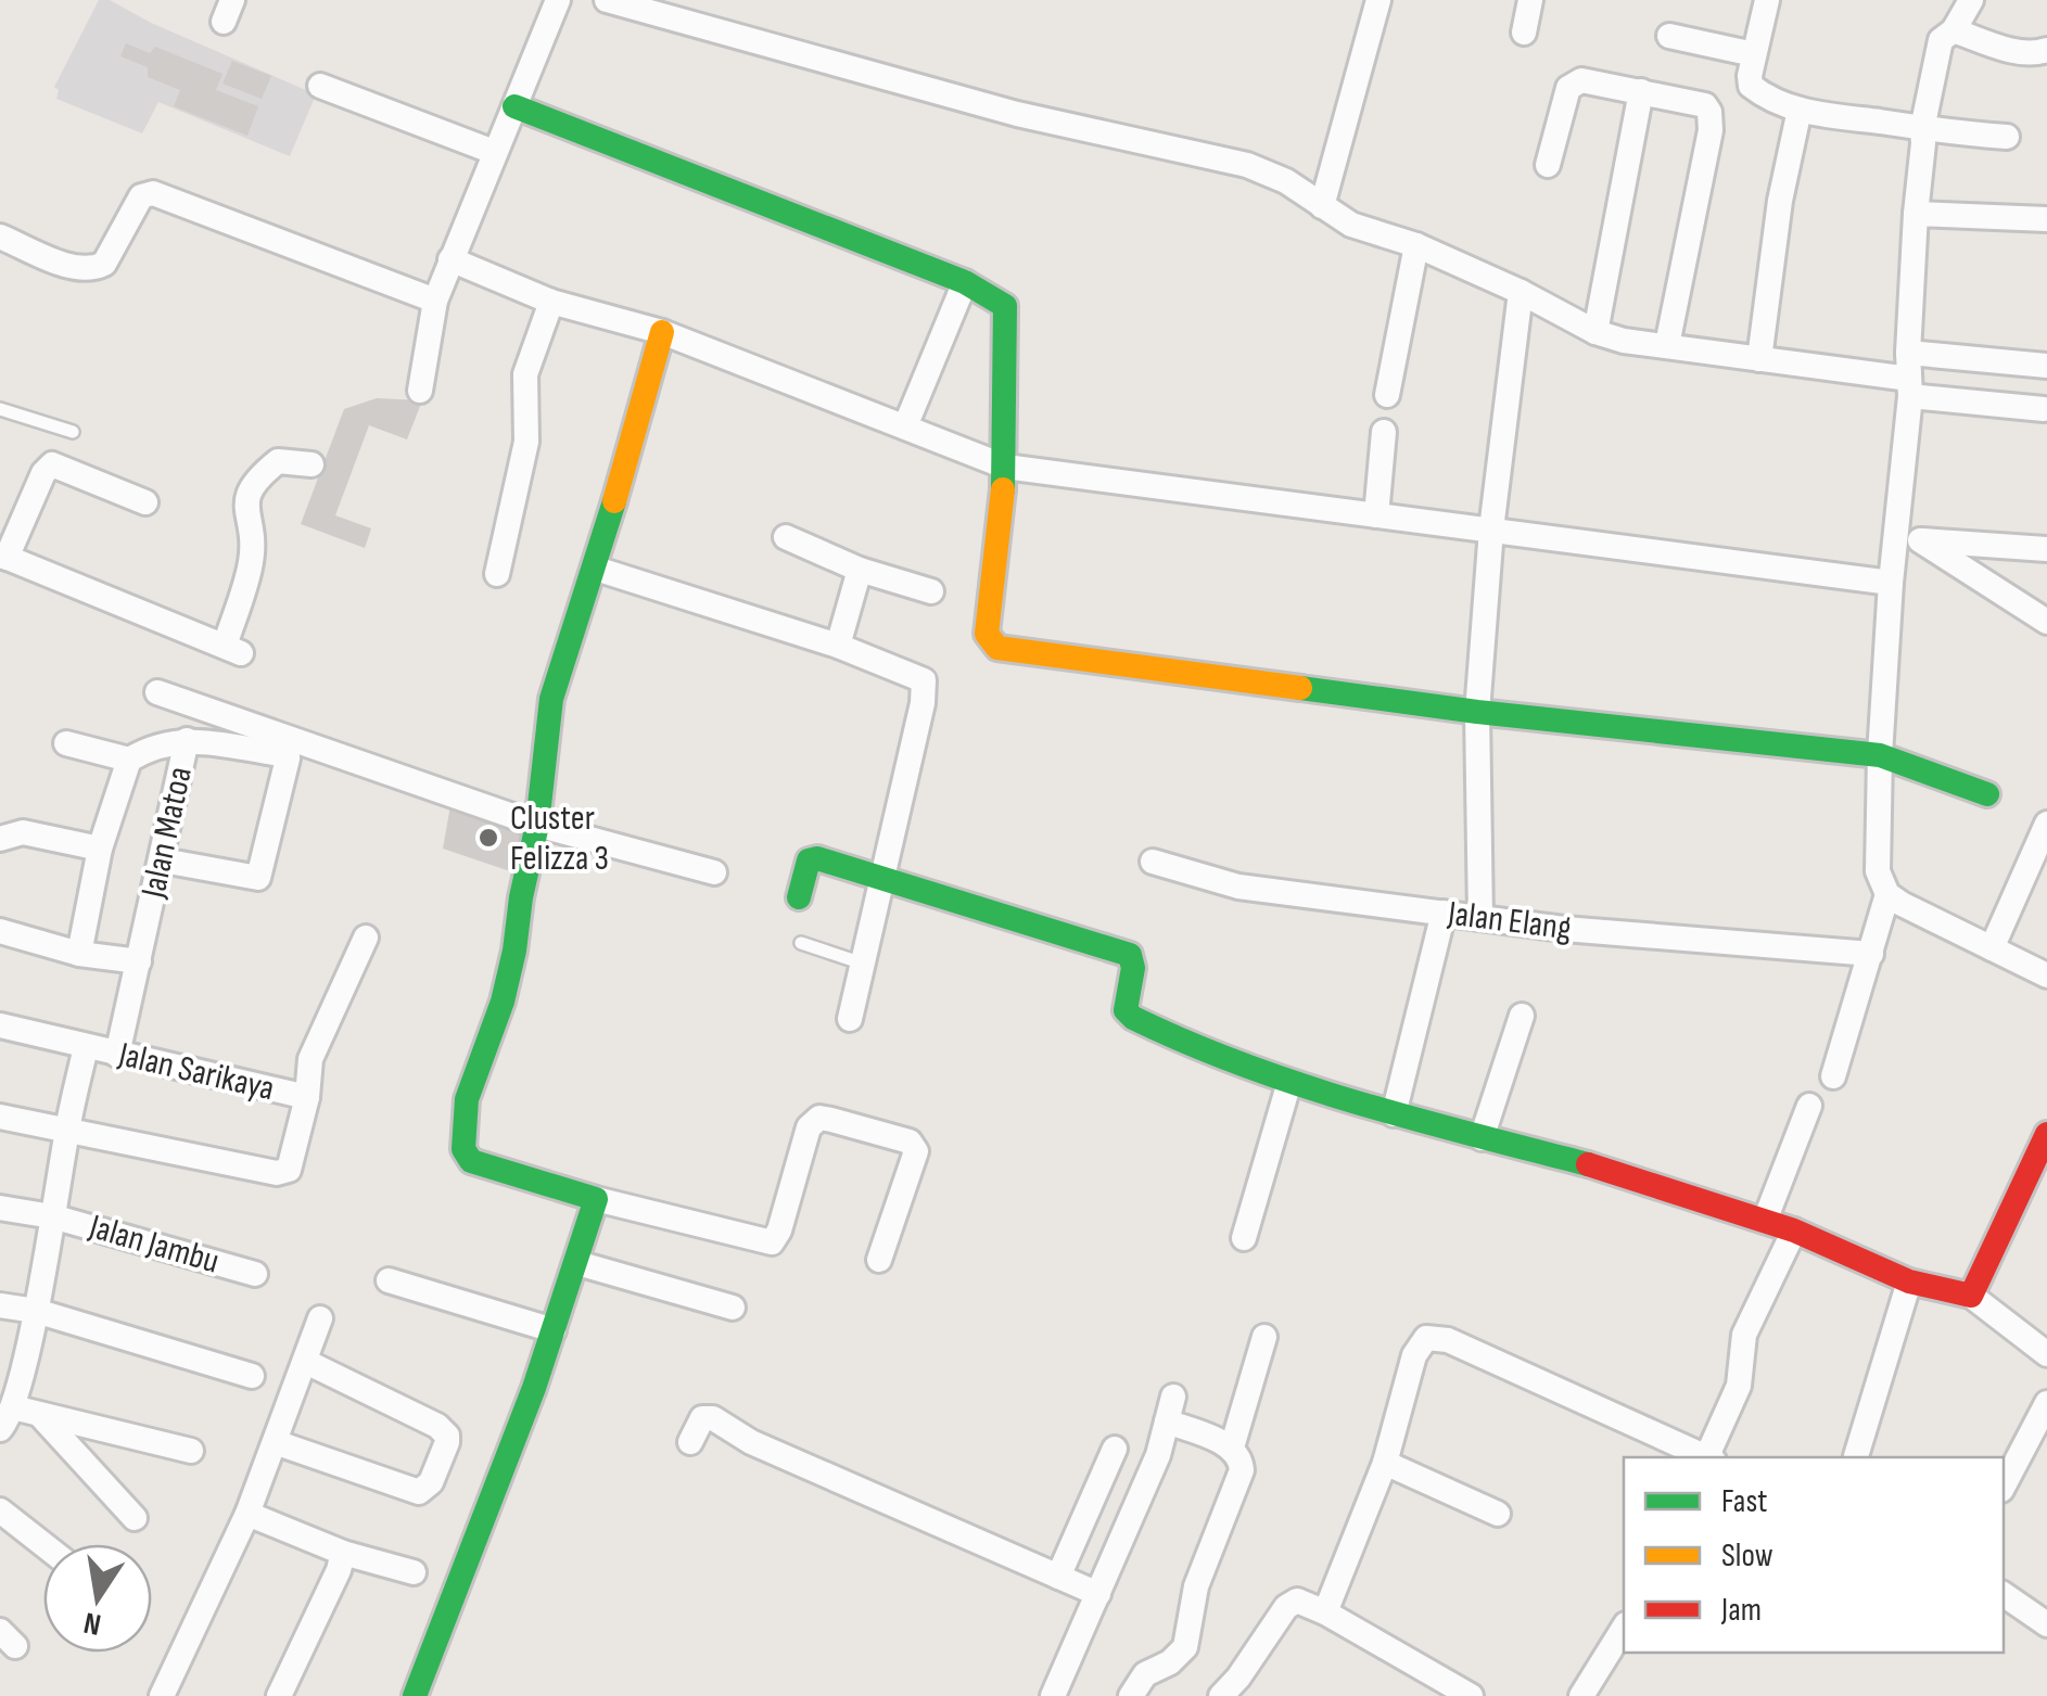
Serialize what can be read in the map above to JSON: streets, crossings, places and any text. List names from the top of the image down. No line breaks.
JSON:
{"streets":{"street":["Jalan Matoa","Jalan Elang","Jalan Sarikaya","Jalan Jambu"]},"crossings":[["Jalan Matoa","Jalan Sarikaya"]],"places":["Cluster Felizza 3"],"legend":["Fast","Slow","Jam"],"north":"bottom"}
